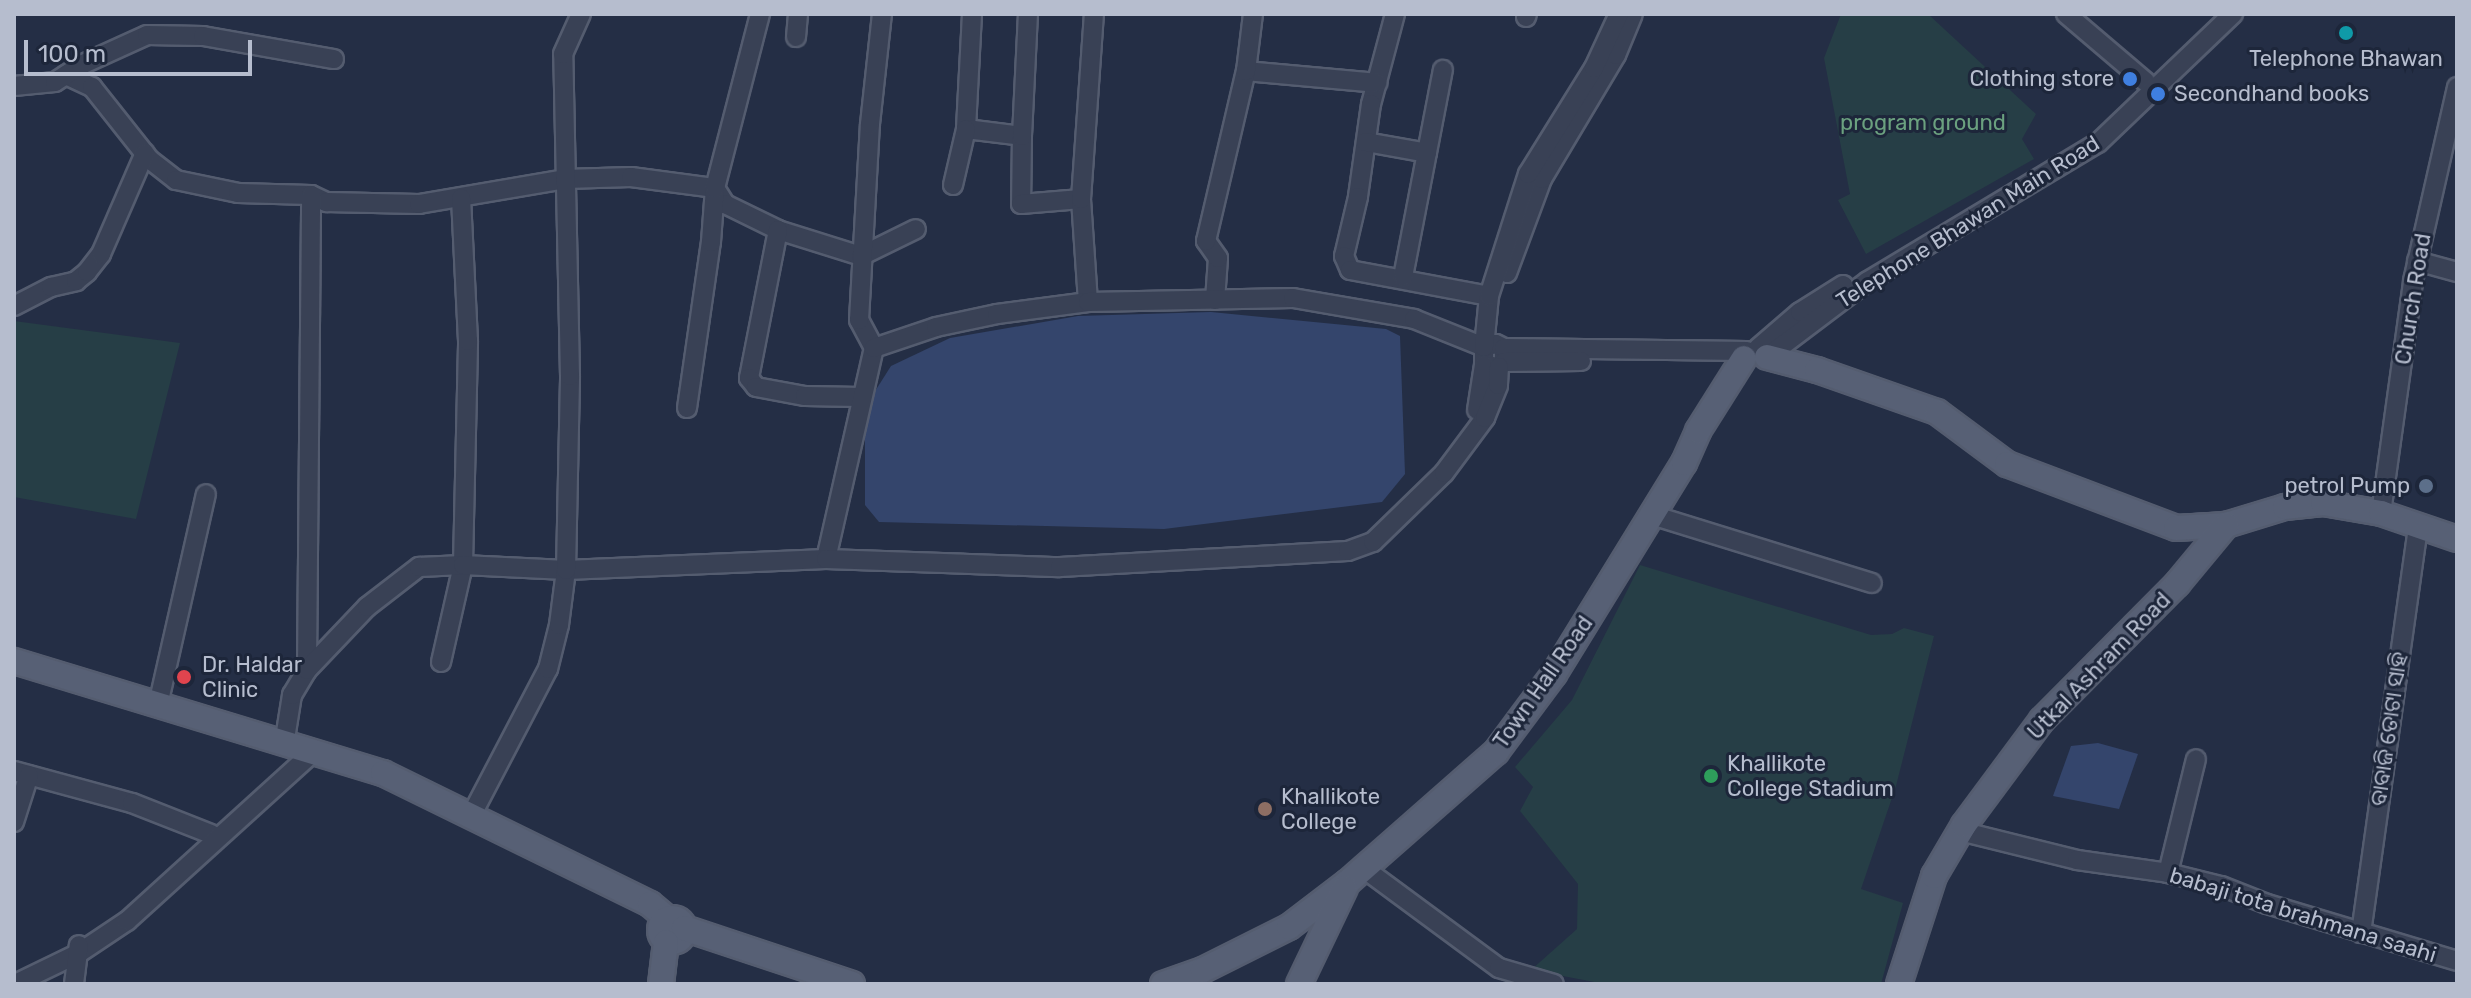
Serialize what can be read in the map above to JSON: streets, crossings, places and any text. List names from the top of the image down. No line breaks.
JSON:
{"streets":{"main road":["Utkal Ashram Road","Town Hall Road"],"street":["Telephone Bhawan Main Road","Church Road","ବାବାଜି ତୋଟା ସାହି","babaji tota brahmana saahi"]},"crossings":[["Telephone Bhawan Main Road","Town Hall Road"],["Utkal Ashram Road","babaji tota brahmana saahi"],["ବାବାଜି ତୋଟା ସାହି","babaji tota brahmana saahi"]],"parks":["program ground"],"places":["Telephone Bhawan","Clothing store","Secondhand books","petrol Pump","Dr. Haldar Clinic","Khallikote College Stadium","Khallikote College"],"scale_bar":"100 m"}
